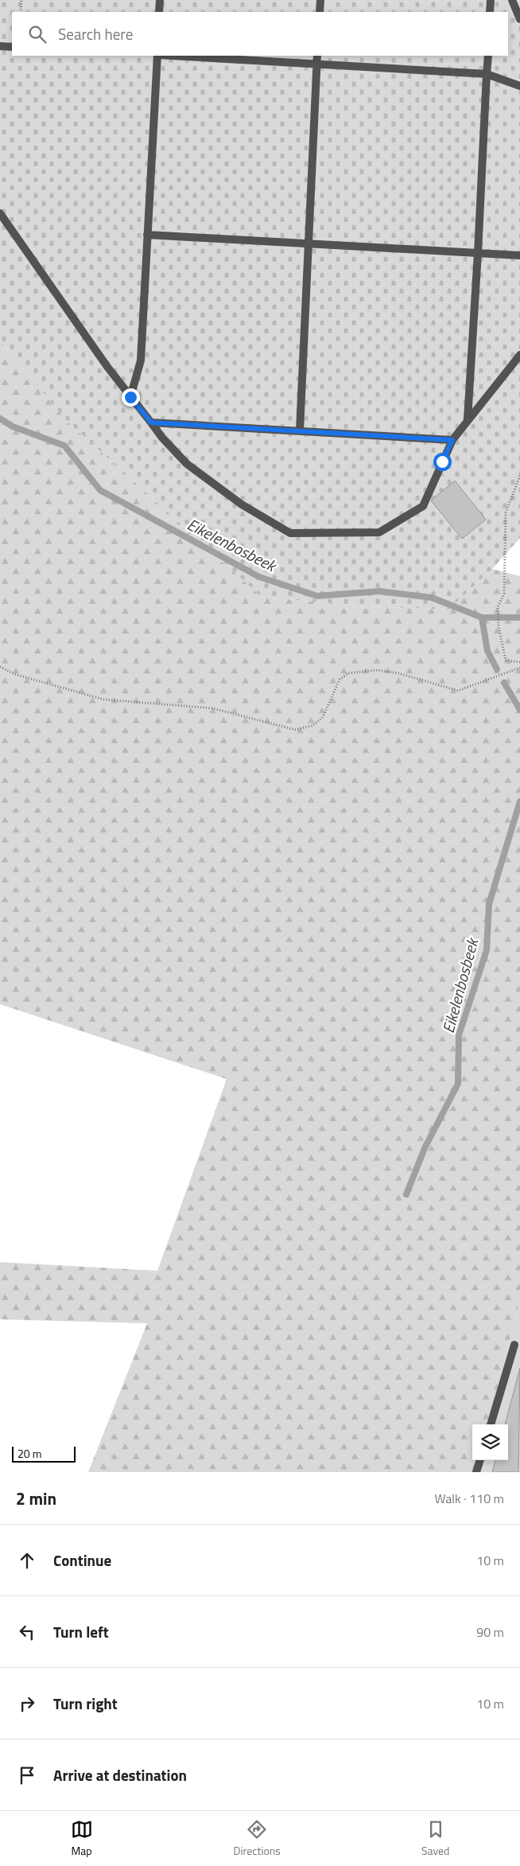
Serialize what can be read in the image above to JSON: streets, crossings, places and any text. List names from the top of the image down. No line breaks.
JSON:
{"water":["Eikelenbosbeek"],"scale_bar":"20 m","page":{"search":"Search here","scale":"20 m","heading":["2 min","Walk · 110 m"],"list":[["Continue","10 m"],["Turn left","90 m"],["Turn right","10 m"],"Arrive at destination"],"nav":["Map","Directions","Saved"]}}
